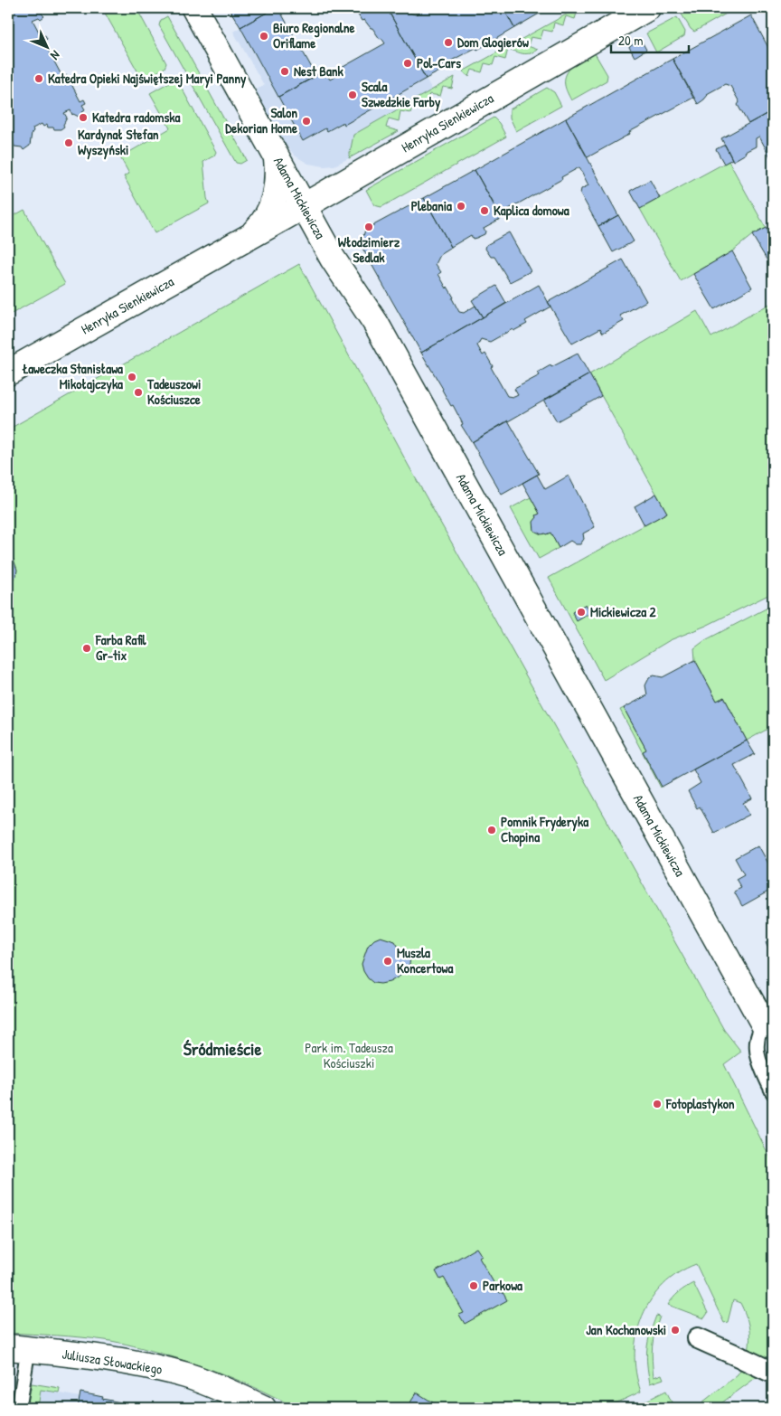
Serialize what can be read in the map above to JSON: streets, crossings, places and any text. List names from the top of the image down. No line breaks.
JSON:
{"streets":{"street":["Henryka Sienkiewicza","Adama Mickiewicza","Juliusza Słowackiego"]},"crossings":[["Henryka Sienkiewicza","Adama Mickiewicza"]],"districts":["Śródmieście"],"parks":["Park im. Tadeusza Kościuszki"],"places":["Biuro Regionalne Oriflame","Dom Glogierów","Pol-Cars","Nest Bank","Katedra Opieki Najświętszej Maryi Panny","Scala Szwedzkie Farby","Katedra radomska","Salon Dekorian Home","Kardynał Stefan Wyszyński","Plebania","Kaplica domowa","Włodzimierz Sedlak","Ławeczka Stanisława Mikołajczyka","Tadeuszowi Kościuszce","Mickiewicza 2","Farba Rafil Gr-tix","Pomnik Fryderyka Chopina","Muszla Koncertowa","Fotoplastykon","Parkowa","Jan Kochanowski"],"scale_bar":"20 m","north":"bottom right"}
